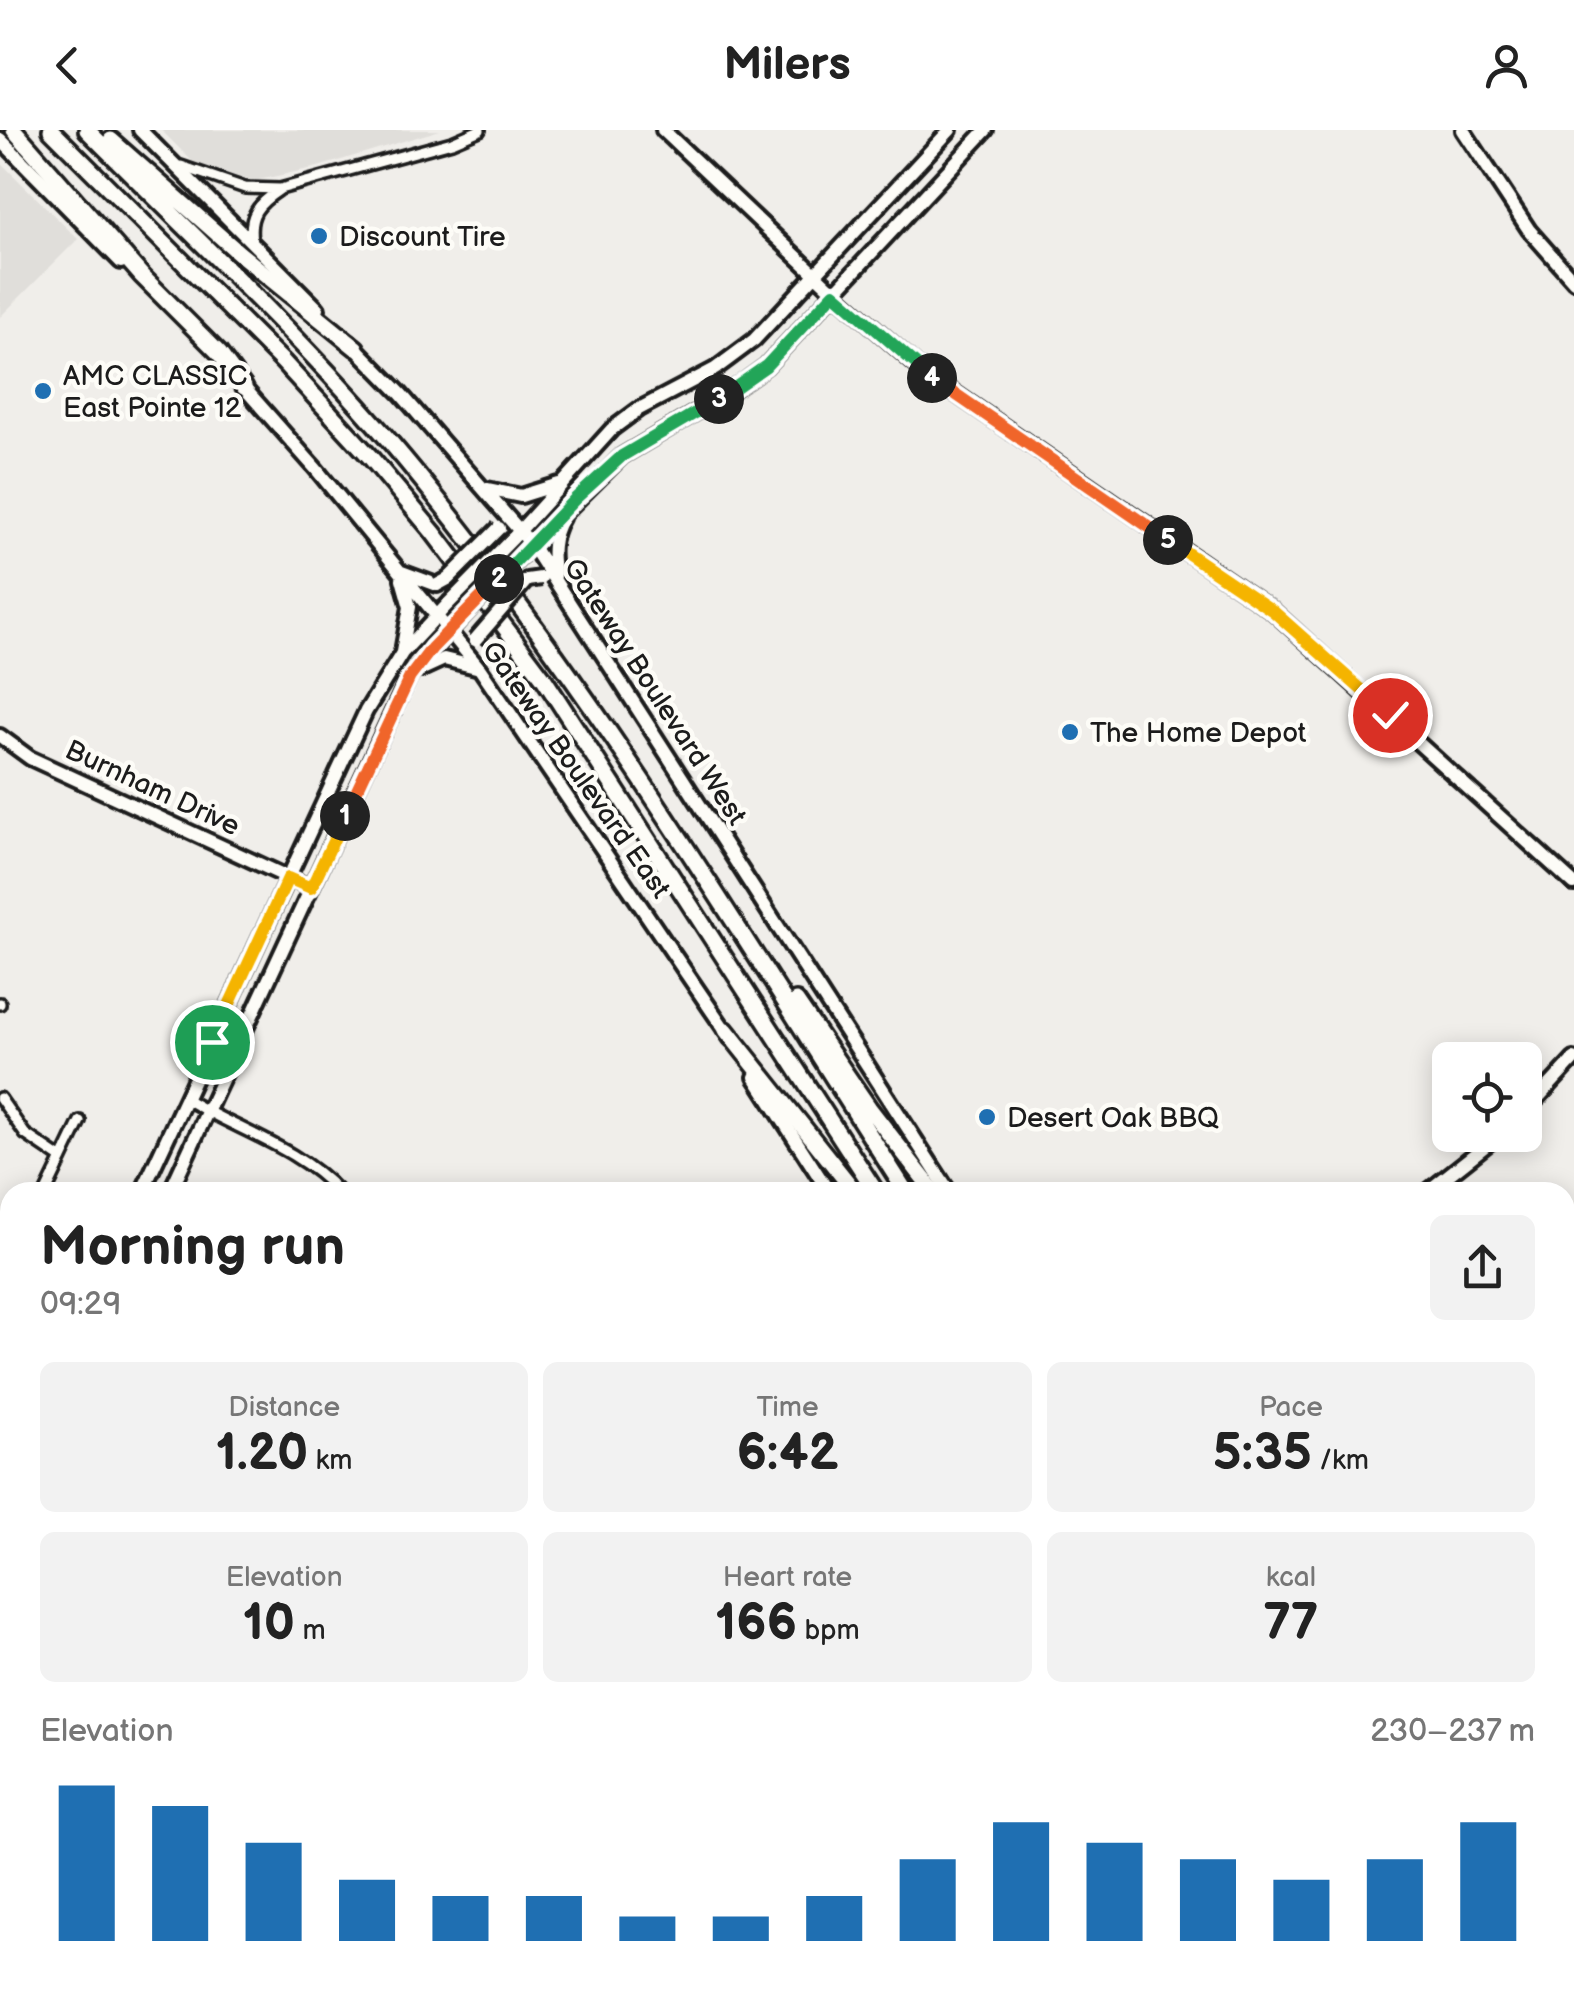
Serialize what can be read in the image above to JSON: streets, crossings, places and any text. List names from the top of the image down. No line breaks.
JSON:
{"streets":{"main road":["Gateway Boulevard West","Gateway Boulevard East","Burnham Drive"]},"places":["Discount Tire","AMC CLASSIC East Pointe 12","The Home Depot","Desert Oak BBQ"],"page":{"header":"Milers","pins":["4","3","5","2","1"],"heading":["Morning run","09:29"],"stats":[["Distance","1.20 km"],["Time","6:42"],["Pace","5:35 /km"],["Elevation","10 m"],["Heart rate","166 bpm"],["kcal","77"]],"chart":["Elevation","230–237 m"]}}
